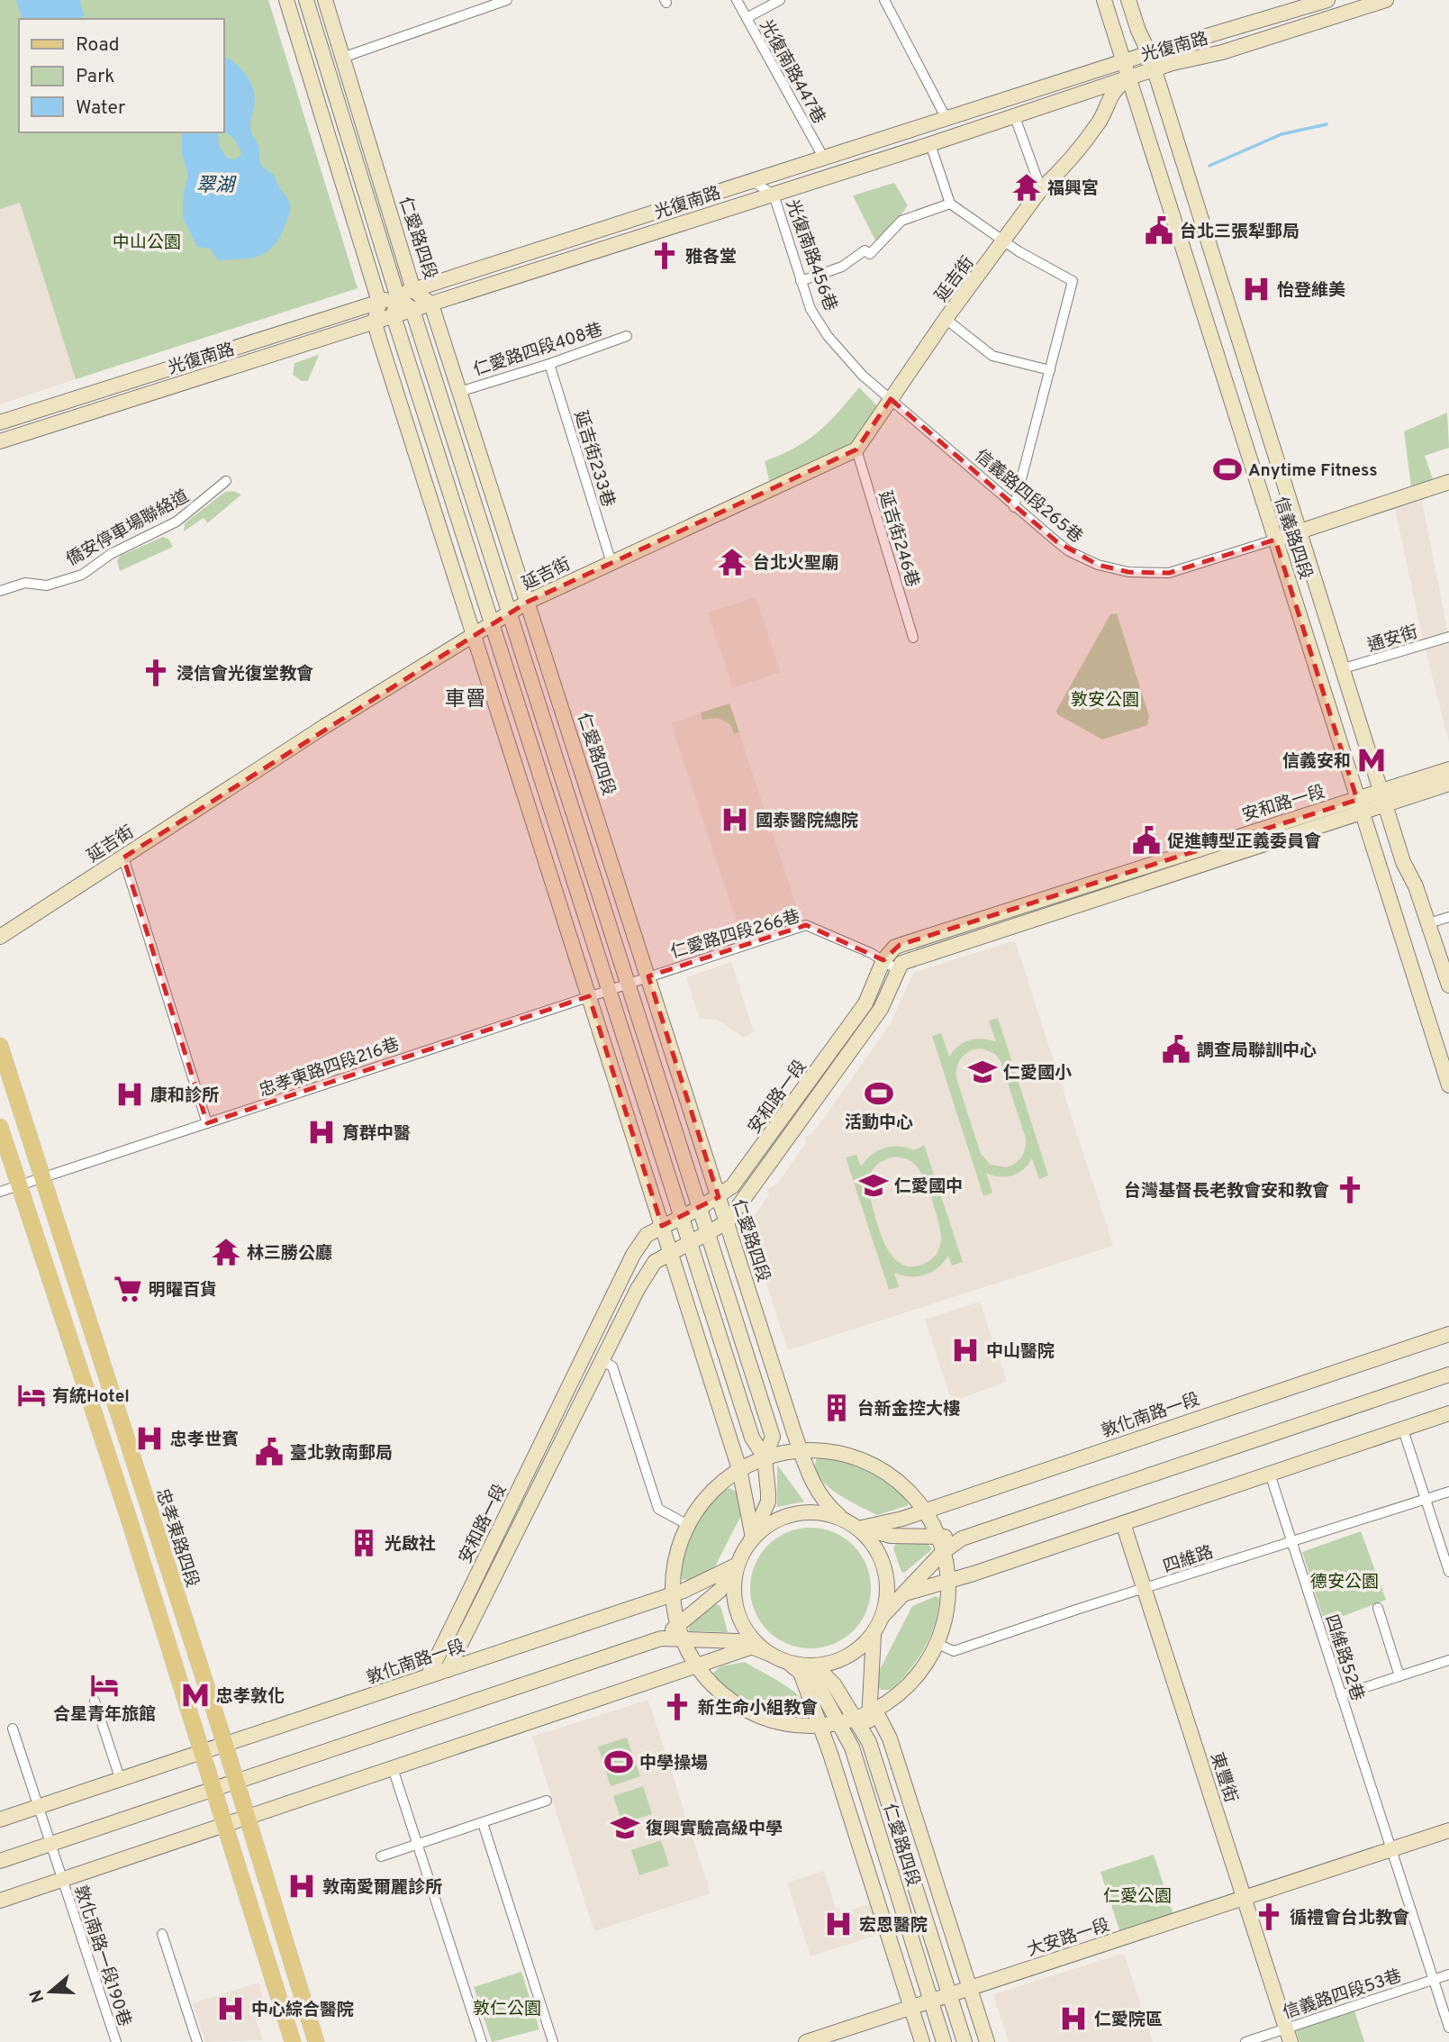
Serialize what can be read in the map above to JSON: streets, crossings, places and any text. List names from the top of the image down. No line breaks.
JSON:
{"streets":{"main road":["光復南路","仁愛路四段","延吉街","信義路四段","安和路一段","敦化南路一段","忠孝東路四段","東豐街","大安路一段"],"street":["光復南路447巷","光復南路456巷","仁愛路四段408巷","延吉街233巷","信義路四段265巷","僑安停車場聯絡道","延吉街246巷","通安街","仁愛路四段266巷","忠孝東路四段216巷","四維路","四維路52巷","敦化南路一段190巷","信義路四段53巷"]},"crossings":[["光復南路","光復南路447巷"],["光復南路","仁愛路四段"],["光復南路","光復南路456巷"],["光復南路","延吉街"],["光復南路","信義路四段"],["仁愛路四段","延吉街"],["仁愛路四段","仁愛路四段408巷"],["仁愛路四段","安和路一段"],["仁愛路四段","仁愛路四段266巷"],["仁愛路四段","忠孝東路四段216巷"],["仁愛路四段","敦化南路一段"],["仁愛路四段","大安路一段"],["光復南路456巷","延吉街"],["光復南路456巷","信義路四段265巷"],["延吉街","延吉街233巷"],["延吉街","信義路四段265巷"],["延吉街","信義路四段"],["延吉街","延吉街246巷"],["仁愛路四段408巷","延吉街233巷"],["信義路四段265巷","信義路四段"],["信義路四段","通安街"],["信義路四段","安和路一段"],["安和路一段","仁愛路四段266巷"],["安和路一段","敦化南路一段"],["仁愛路四段266巷","忠孝東路四段216巷"],["忠孝東路四段216巷","忠孝東路四段"],["敦化南路一段","忠孝東路四段"],["敦化南路一段","敦化南路一段190巷"],["四維路","四維路52巷"],["四維路","東豐街"],["四維路52巷","大安路一段"],["四維路52巷","信義路四段53巷"],["東豐街","大安路一段"],["東豐街","信義路四段53巷"]],"districts":["車罾"],"water":["翠湖"],"parks":["中山公園","敦安公園","德安公園","仁愛公園","敦仁公園"],"places":{"temple":["福興宮","台北火聖廟","林三勝公廳"],"public building":["台北三張犁郵局","促進轉型正義委員會","調查局聯訓中心","臺北敦南郵局"],"church":["雅各堂","浸信會光復堂教會","台灣基督長老教會安和教會","新生命小組教會","循禮會台北教會"],"hospital":["怡登維美","國泰醫院總院","康和診所","育群中醫","中山醫院","忠孝世賓","敦南愛爾麗診所","宏恩醫院","中心綜合醫院","仁愛院區"],"sports":["Anytime Fitness","活動中心","中學操場"],"metro station":["信義安和","忠孝敦化"],"school or university":["仁愛國小","仁愛國中","復興實驗高級中學"],"supermarket":["明曜百貨"],"hotel":["有統Hotel","合星青年旅館"],"building":["台新金控大樓","光啟社"]},"legend":["Road","Park","Water"],"north":"left"}
